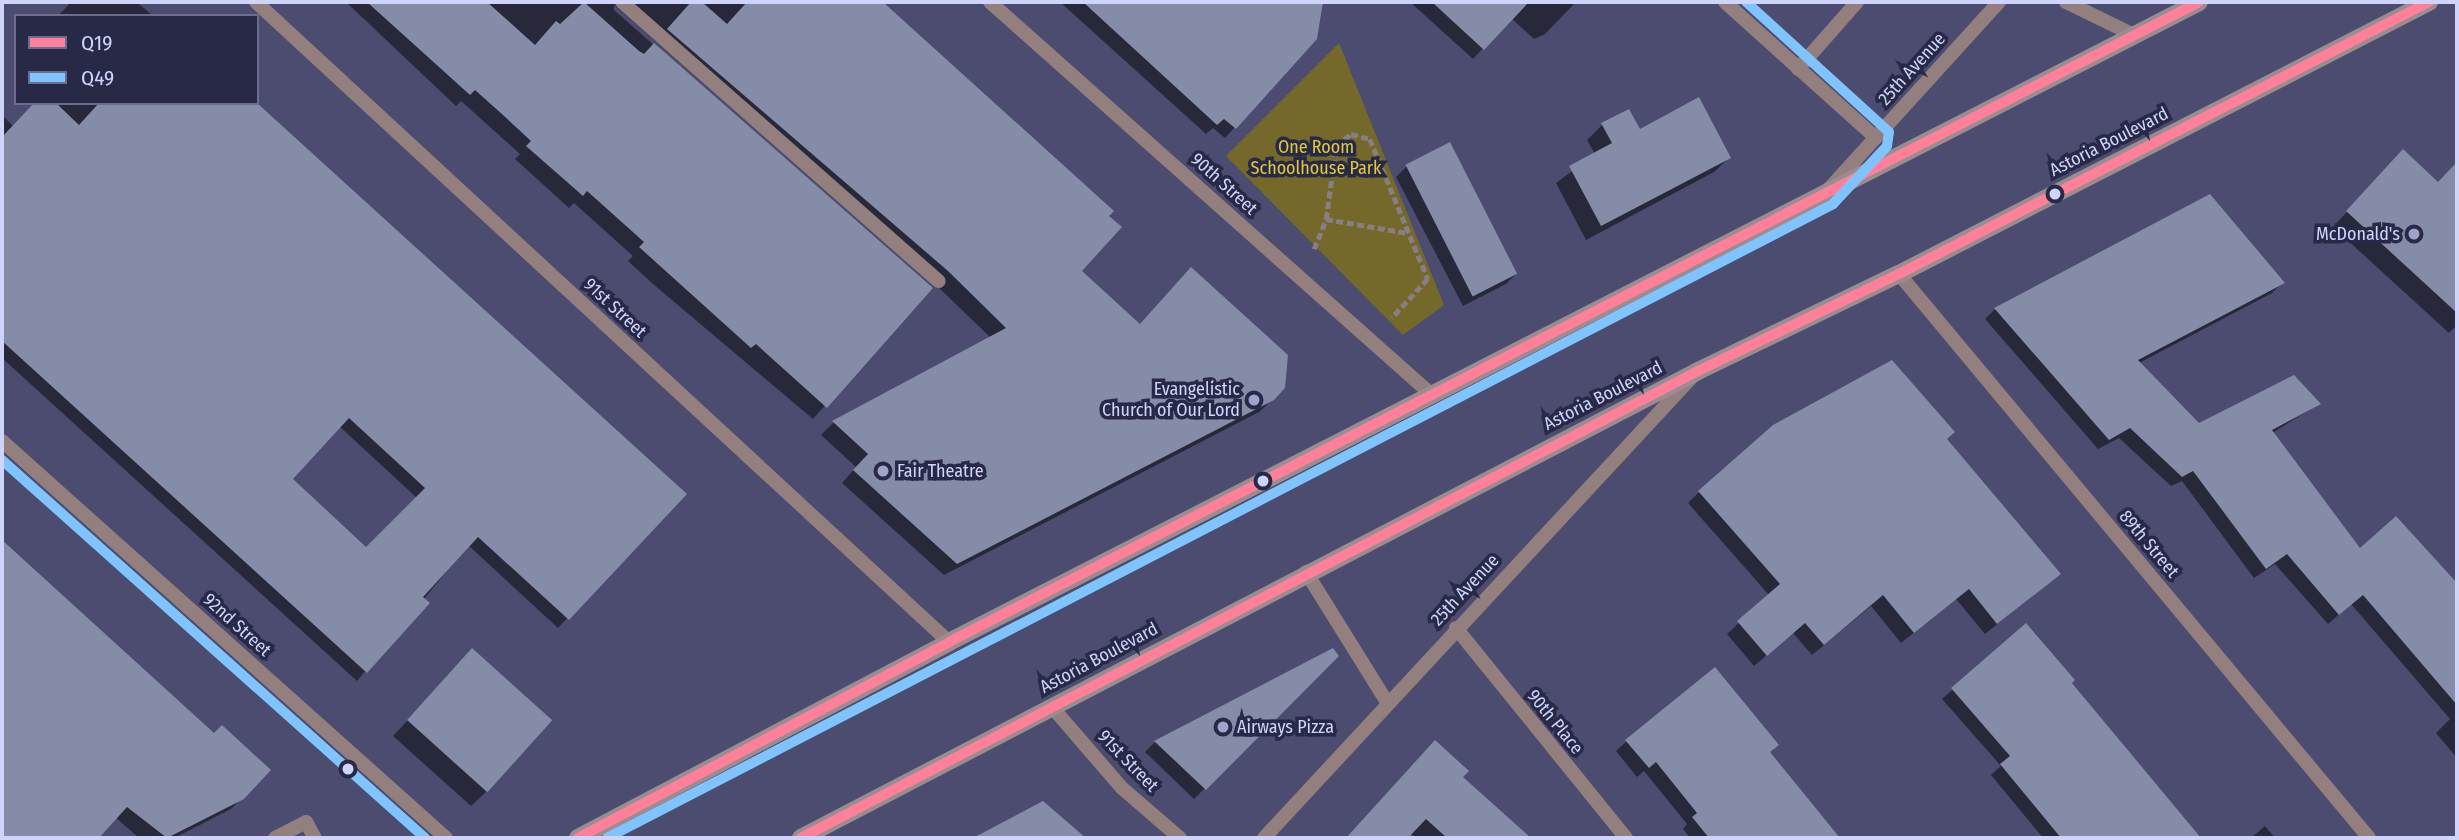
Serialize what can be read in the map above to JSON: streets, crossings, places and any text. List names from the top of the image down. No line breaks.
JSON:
{"streets":{"main road":["Astoria Boulevard"],"street":["25th Avenue","90th Street","91st Street","89th Street","92nd Street","90th Place"]},"crossings":[["25th Avenue","Astoria Boulevard"],["25th Avenue","90th Place"],["Astoria Boulevard","91st Street"],["Astoria Boulevard","89th Street"]],"parks":["One Room Schoolhouse Park"],"places":["McDonald's","Evangelistic Church of Our Lord","Fair Theatre","Airways Pizza"],"lines":["transit line Q19","transit line Q49"],"legend":["Q19","Q49"]}
